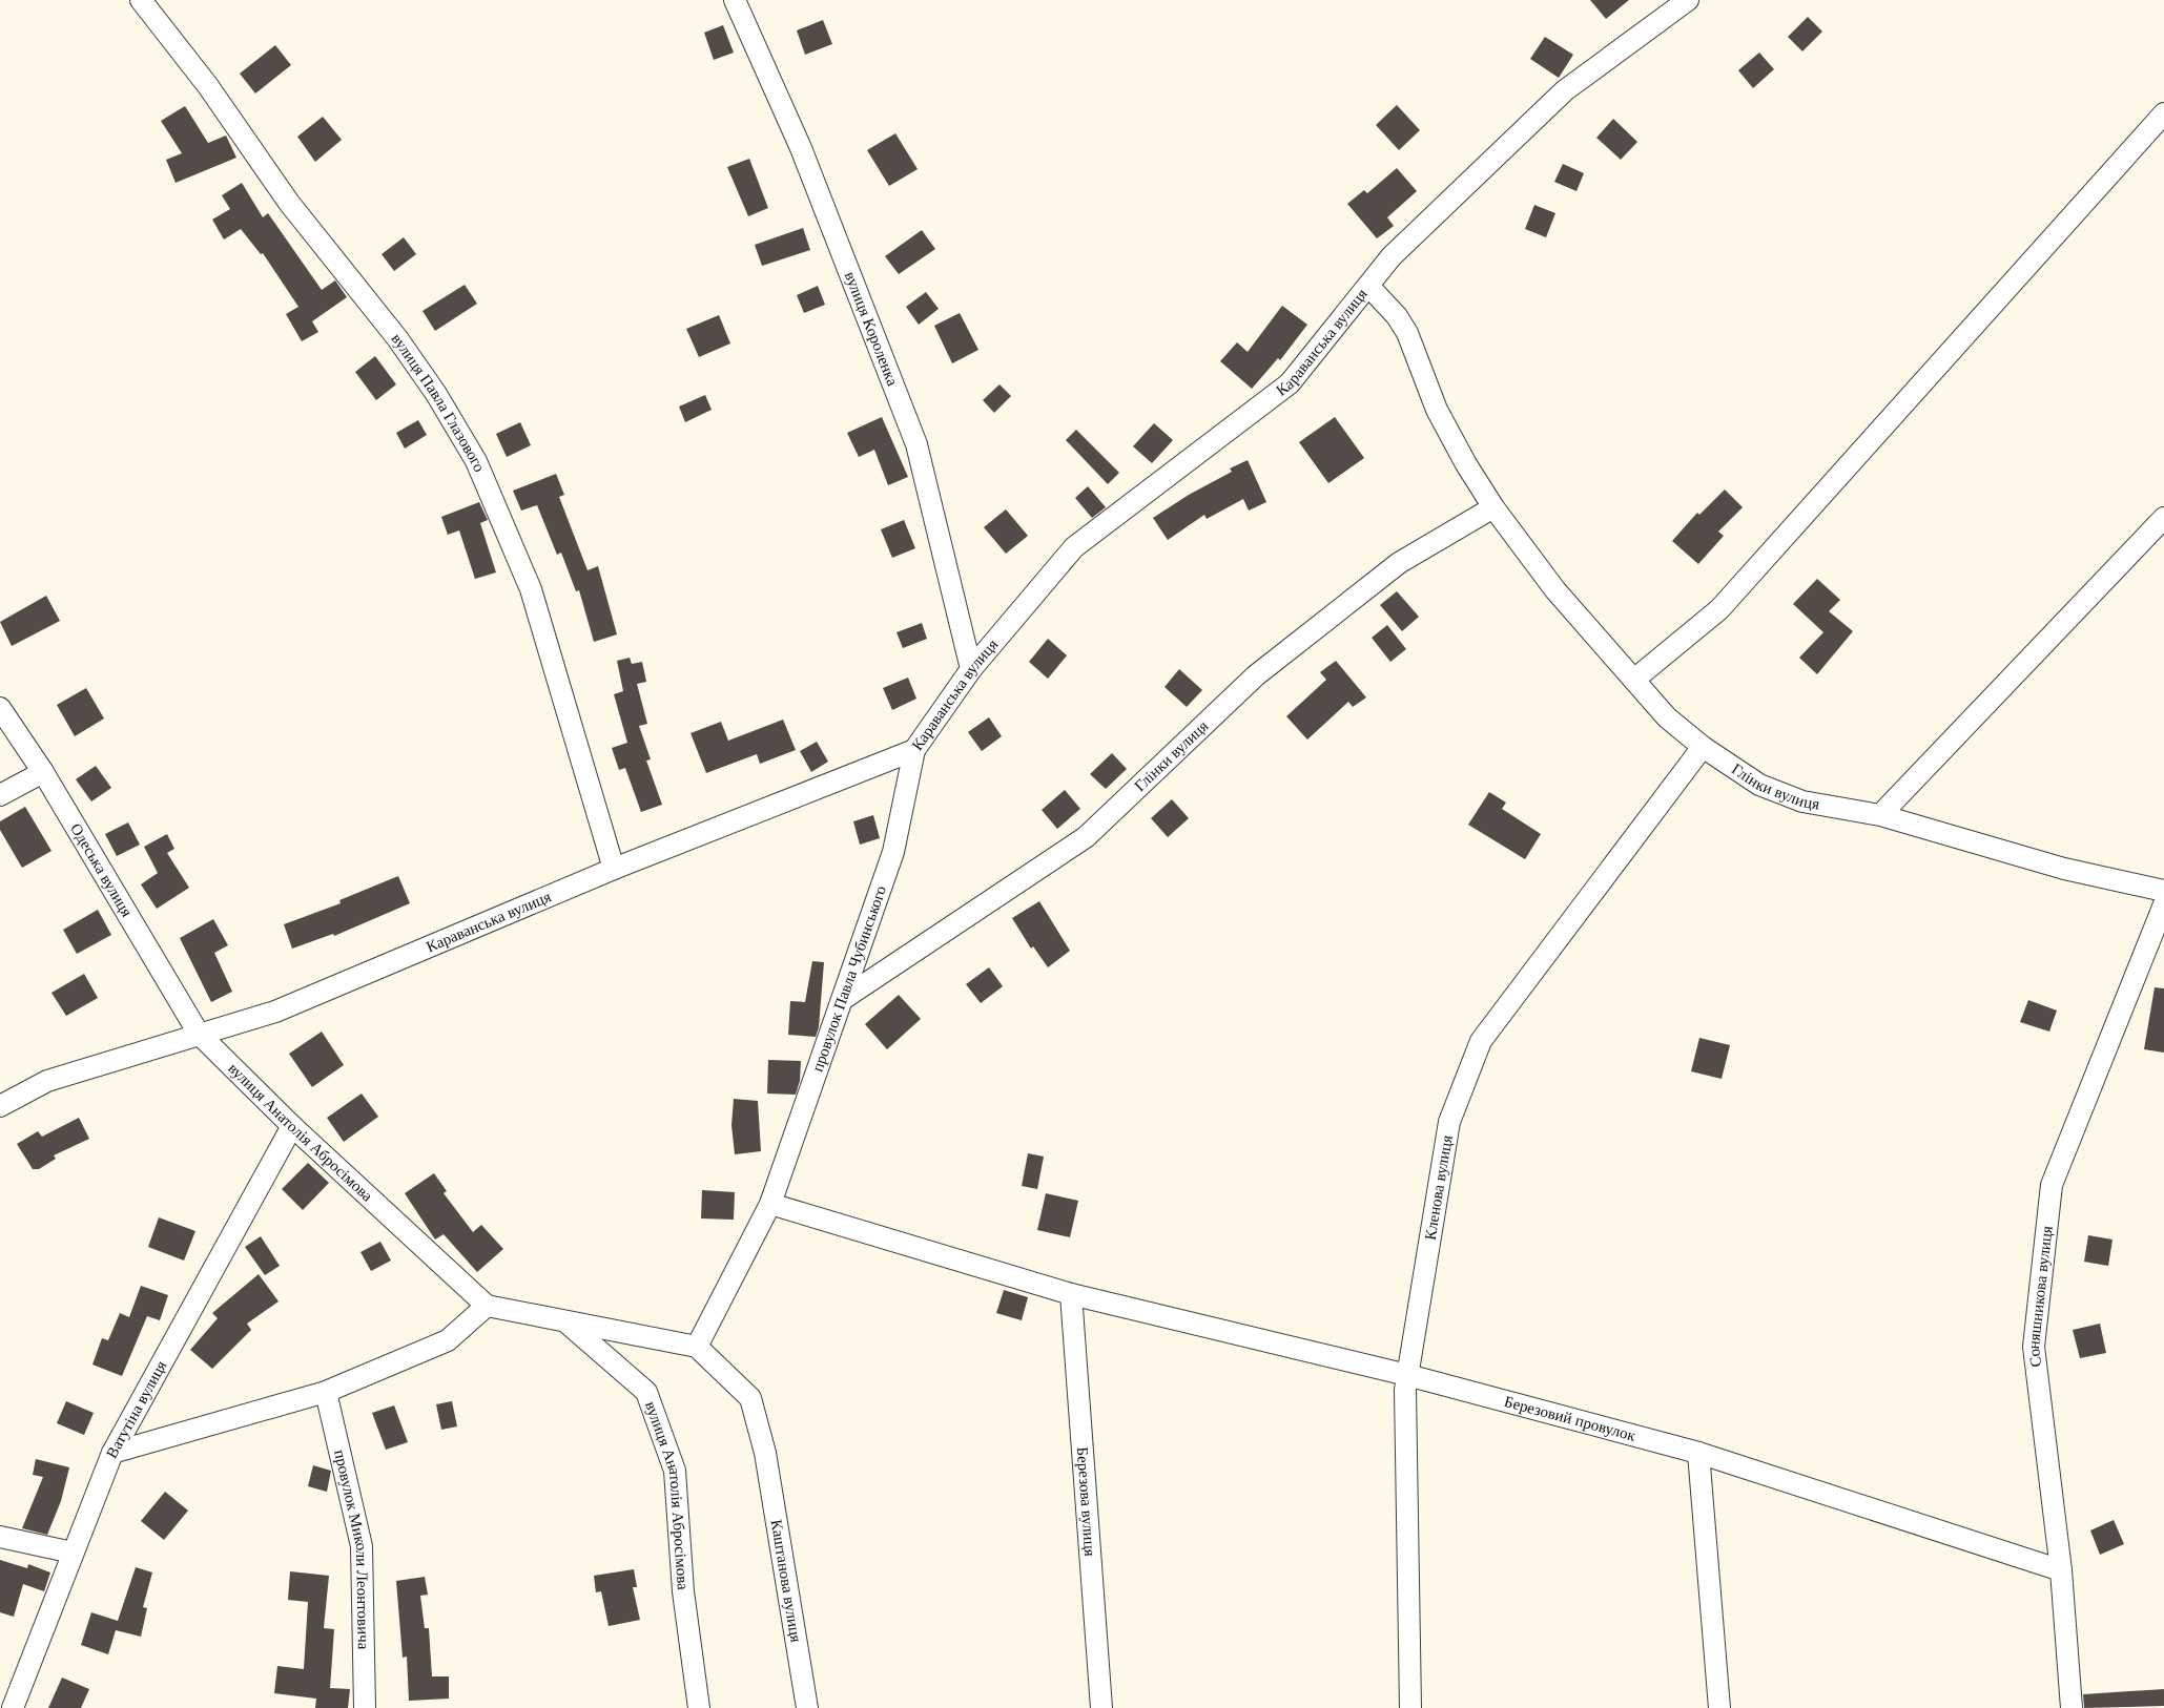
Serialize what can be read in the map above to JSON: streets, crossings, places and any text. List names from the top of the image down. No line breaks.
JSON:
{"streets":{"street":["вулиця Короленка","Караванська вулиця","вулиця Павла Глазового","Глінки вулиця","Одеська вулиця","провулок Павла Чубинського","вулиця Анатолія Абросімова","Кленова вулиця","Соняшникова вулиця","Ватутіна вулиця","Березовий провулок","Березова вулиця","провулок Миколи Леонтовича","Каштанова вулиця"]},"crossings":[["вулиця Короленка","Караванська вулиця"],["Караванська вулиця","вулиця Павла Глазового"],["Караванська вулиця","Глінки вулиця"],["Караванська вулиця","Одеська вулиця"],["Караванська вулиця","провулок Павла Чубинського"],["Караванська вулиця","вулиця Анатолія Абросімова"],["Глінки вулиця","провулок Павла Чубинського"],["Глінки вулиця","Кленова вулиця"],["Одеська вулиця","вулиця Анатолія Абросімова"],["провулок Павла Чубинського","Каштанова вулиця"],["вулиця Анатолія Абросімова","Ватутіна вулиця"],["Кленова вулиця","Березовий провулок"],["Соняшникова вулиця","Березовий провулок"],["Березовий провулок","Березова вулиця"]]}
